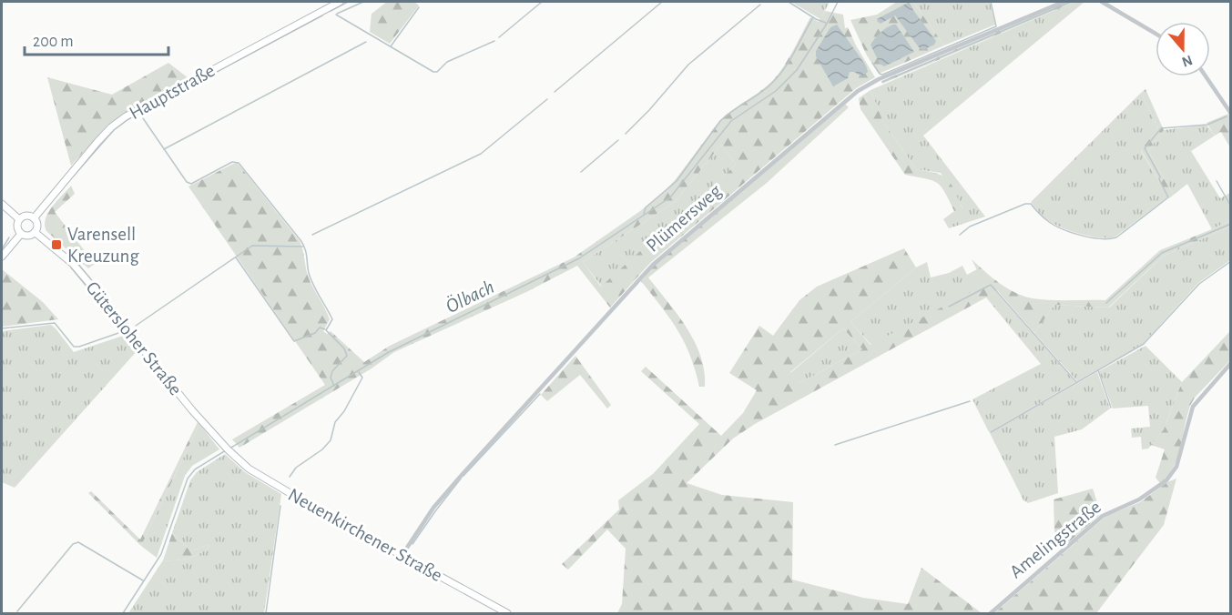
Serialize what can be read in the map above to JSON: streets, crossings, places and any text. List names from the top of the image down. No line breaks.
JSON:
{"streets":{"main road":["Hauptstraße","Gütersloher Straße","Neuenkirchener Straße"],"street":["Plümersweg","Amelingstraße"]},"crossings":[["Hauptstraße","Gütersloher Straße"],["Plümersweg","Neuenkirchener Straße"],["Gütersloher Straße","Neuenkirchener Straße"]],"water":["Ölbach"],"places":{"transit":["Varensell Kreuzung"]},"scale_bar":"200 m","north":"bottom"}
